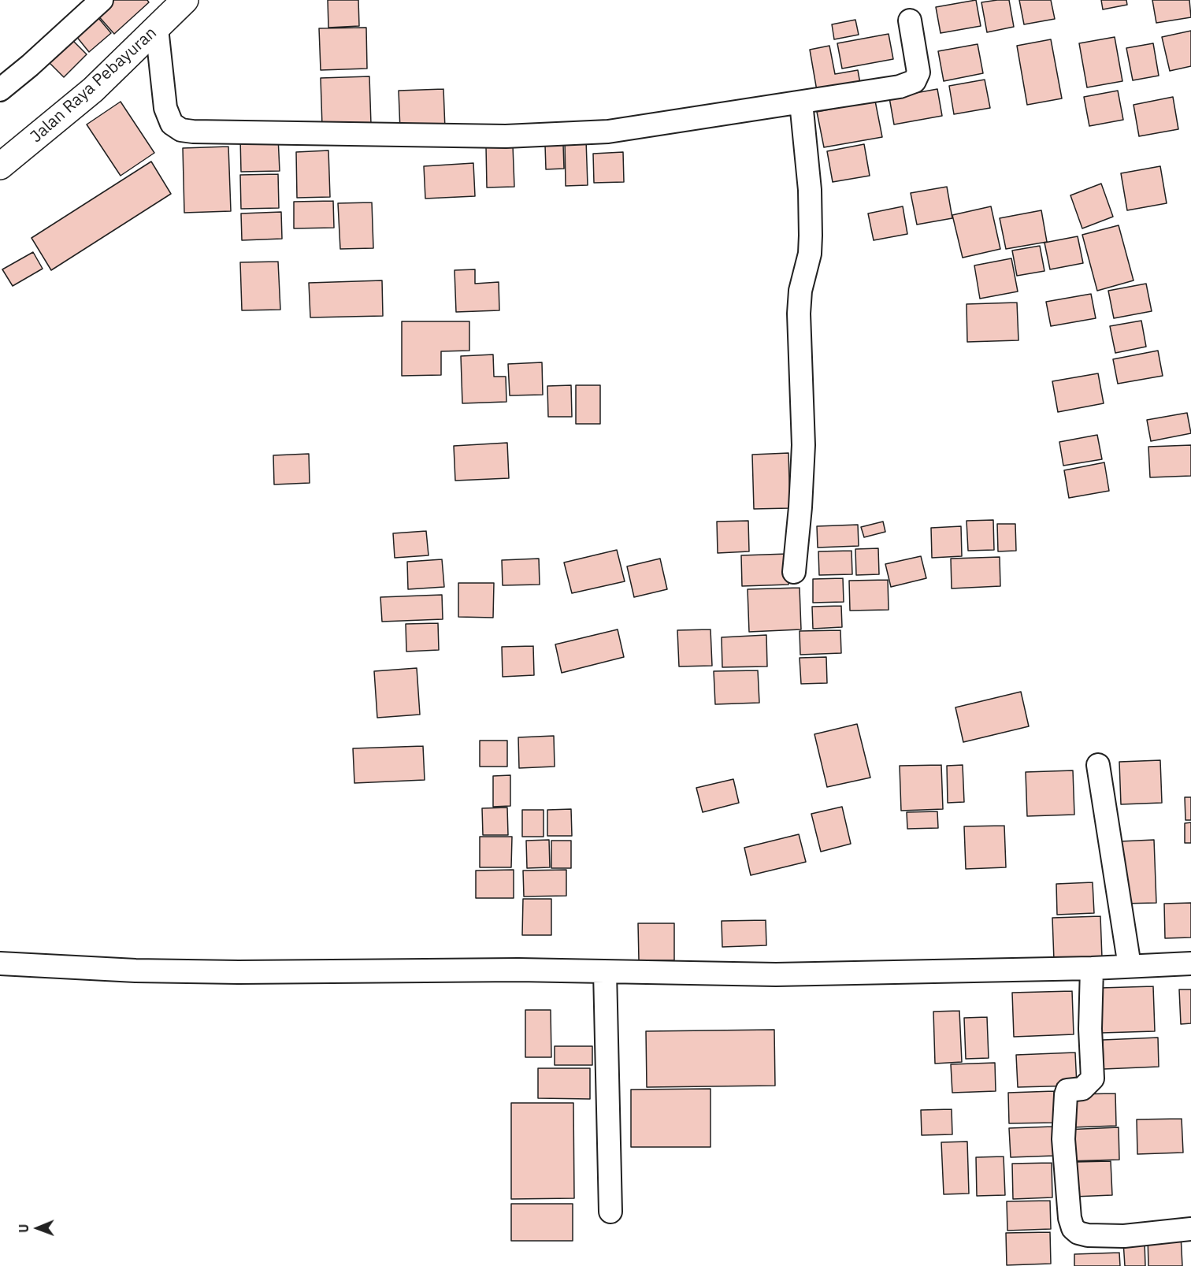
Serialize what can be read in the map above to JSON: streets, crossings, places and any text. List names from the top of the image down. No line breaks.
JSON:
{"streets":{"main road":["Jalan Raya Pebayuran"]},"north":"left"}
